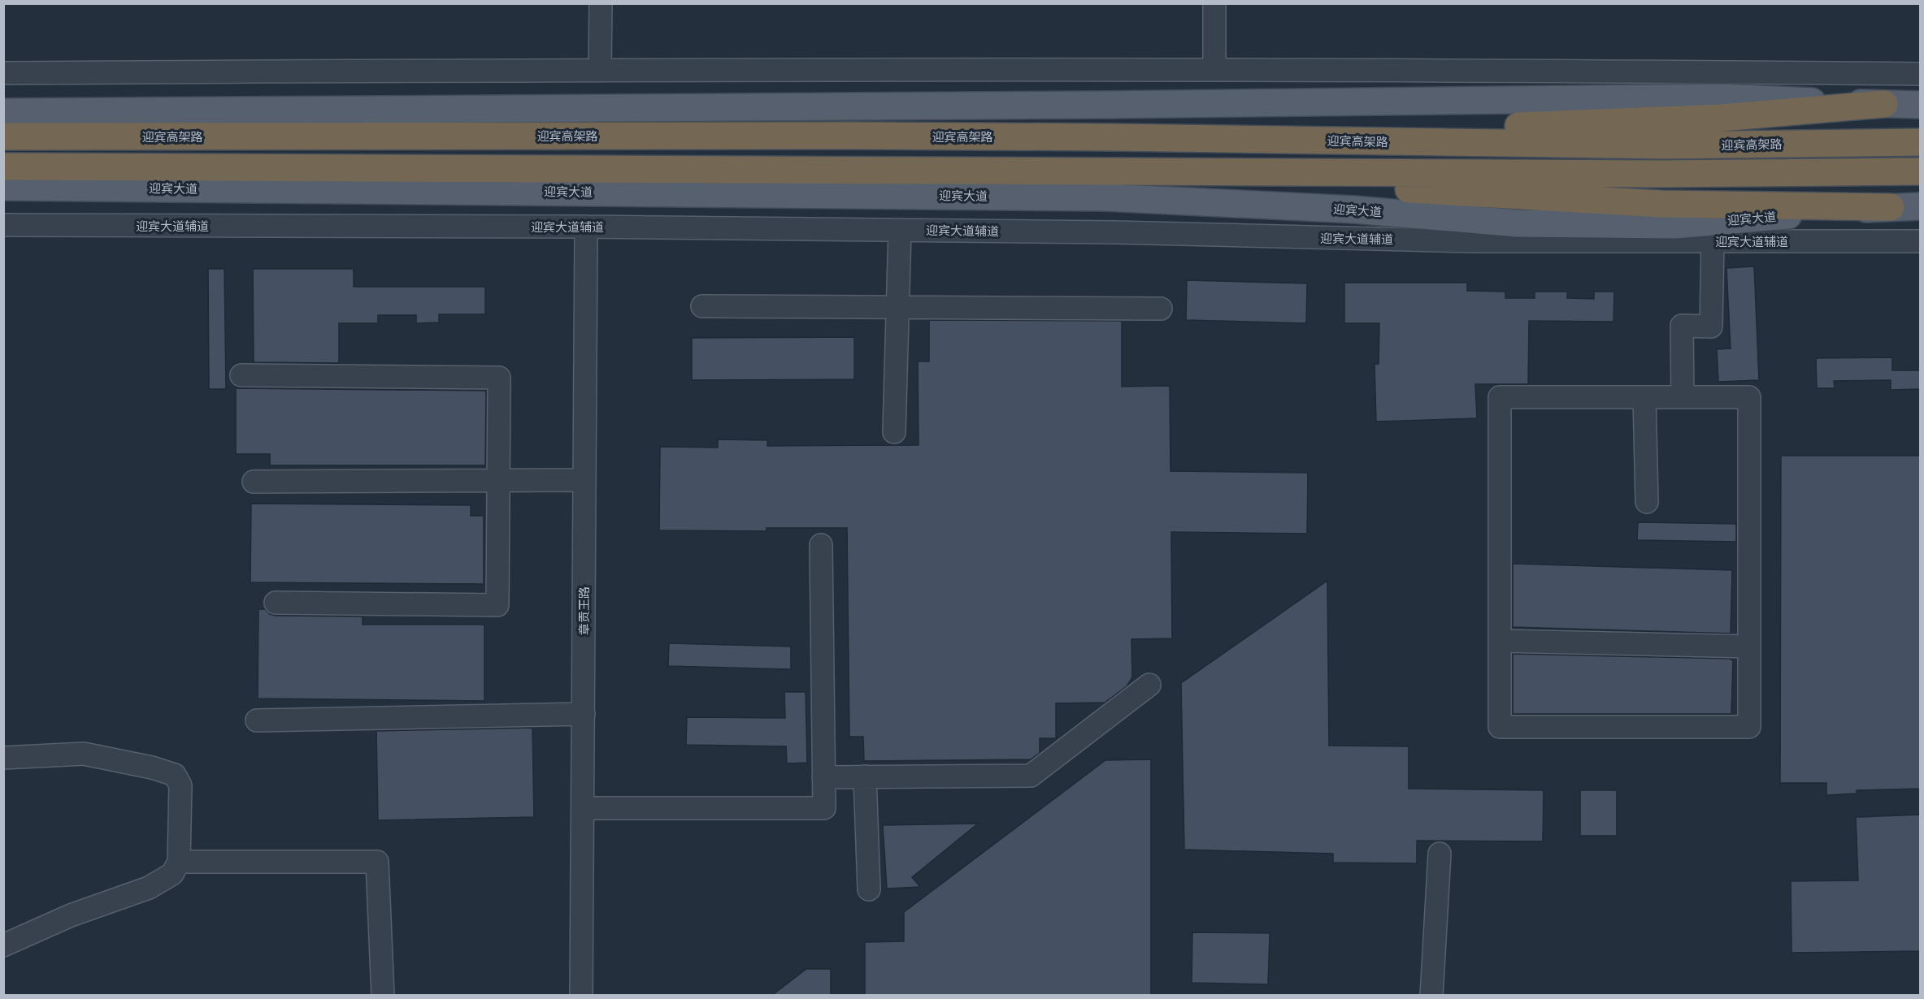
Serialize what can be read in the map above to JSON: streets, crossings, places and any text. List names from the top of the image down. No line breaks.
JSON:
{"streets":{"highway":["迎宾高架路"],"main road":["迎宾大道"],"street":["迎宾大道辅道","章贡王路"]},"crossings":[["迎宾大道辅道","章贡王路"]]}
